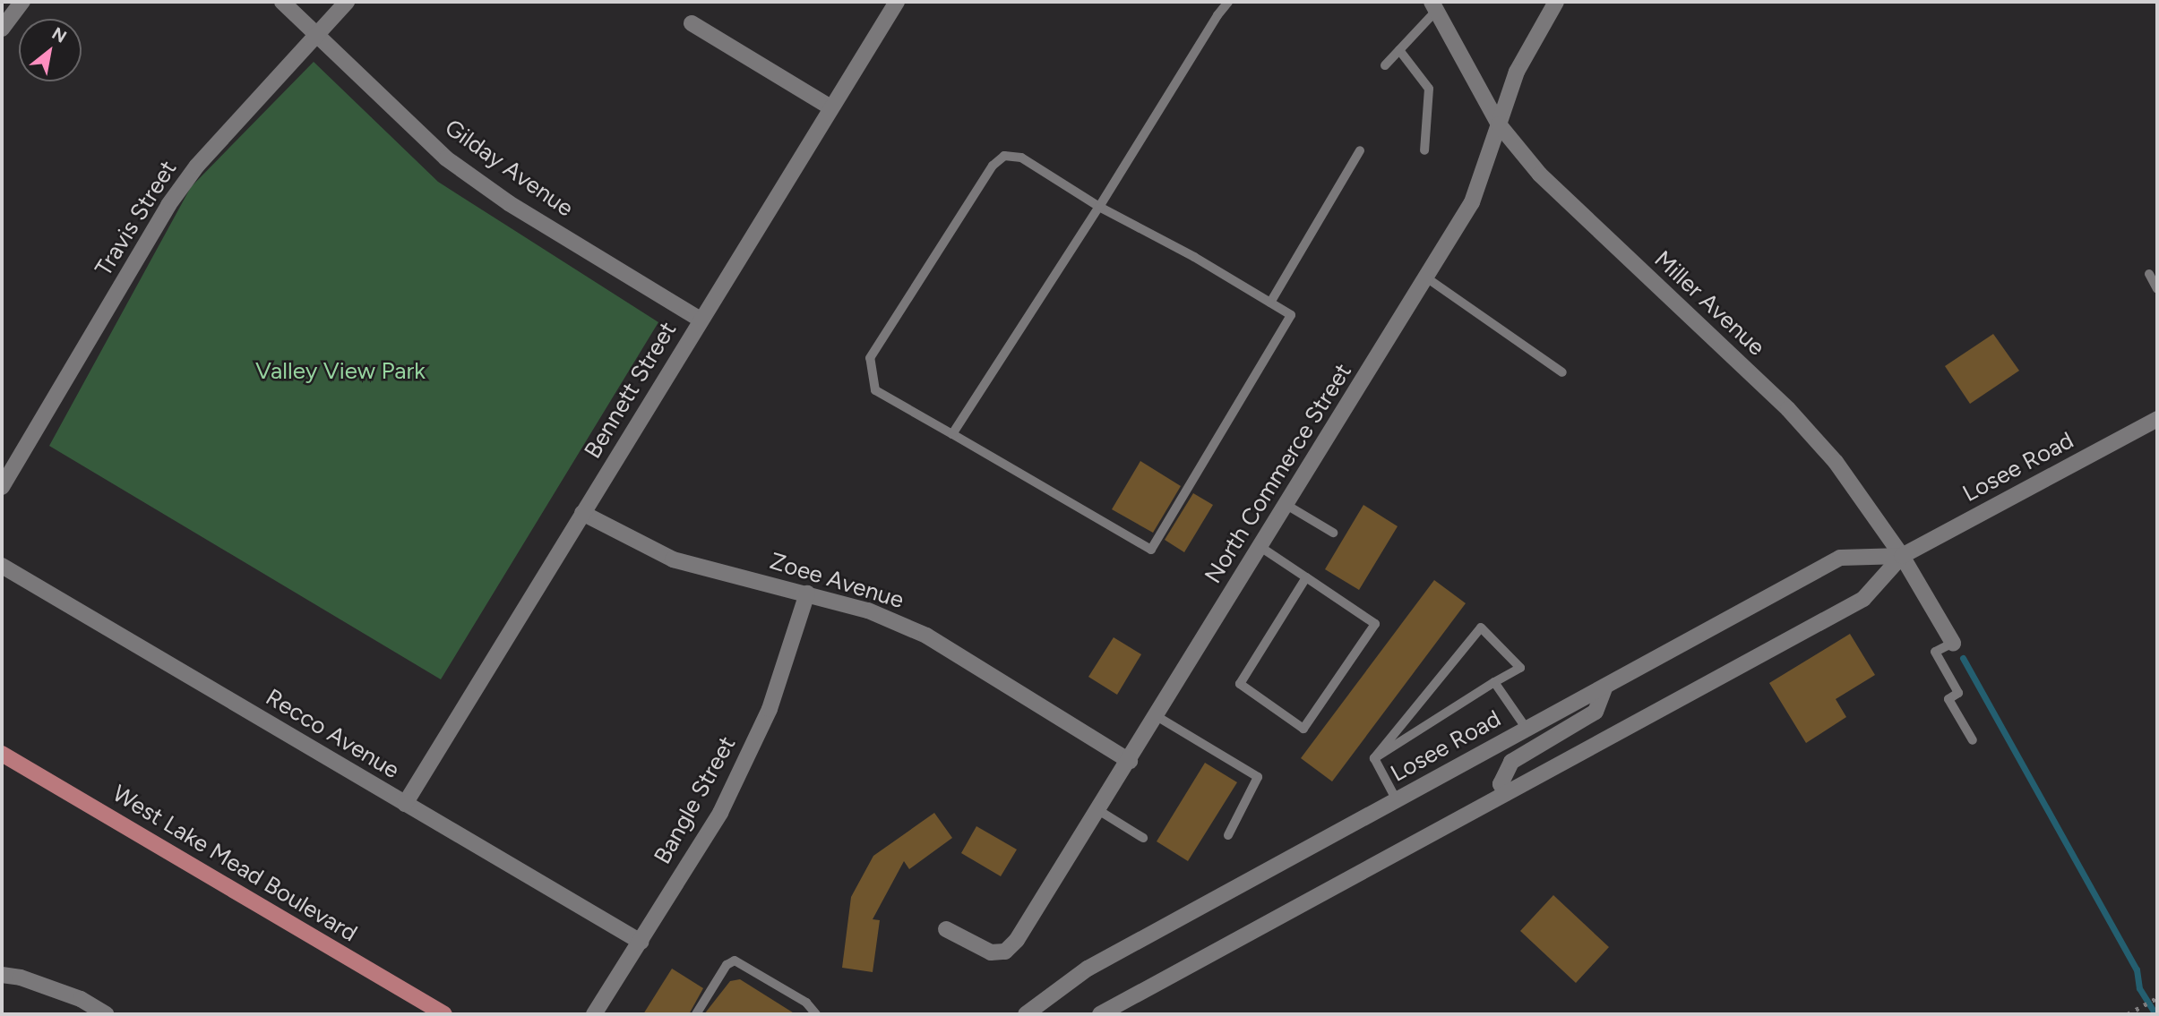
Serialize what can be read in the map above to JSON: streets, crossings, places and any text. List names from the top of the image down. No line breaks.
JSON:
{"streets":{"main road":["West Lake Mead Boulevard"],"street":["Gilday Avenue","Travis Street","Miller Avenue","Bennett Street","Losee Road","North Commerce Street","Zoee Avenue","Recco Avenue","Bangle Street"]},"crossings":[["Gilday Avenue","Travis Street"],["Gilday Avenue","Bennett Street"],["Miller Avenue","Losee Road"],["Miller Avenue","North Commerce Street"],["Bennett Street","Zoee Avenue"],["Bennett Street","Recco Avenue"],["North Commerce Street","Zoee Avenue"],["Zoee Avenue","Bangle Street"],["Recco Avenue","Bangle Street"]],"parks":["Valley View Park"],"north":"top right"}
